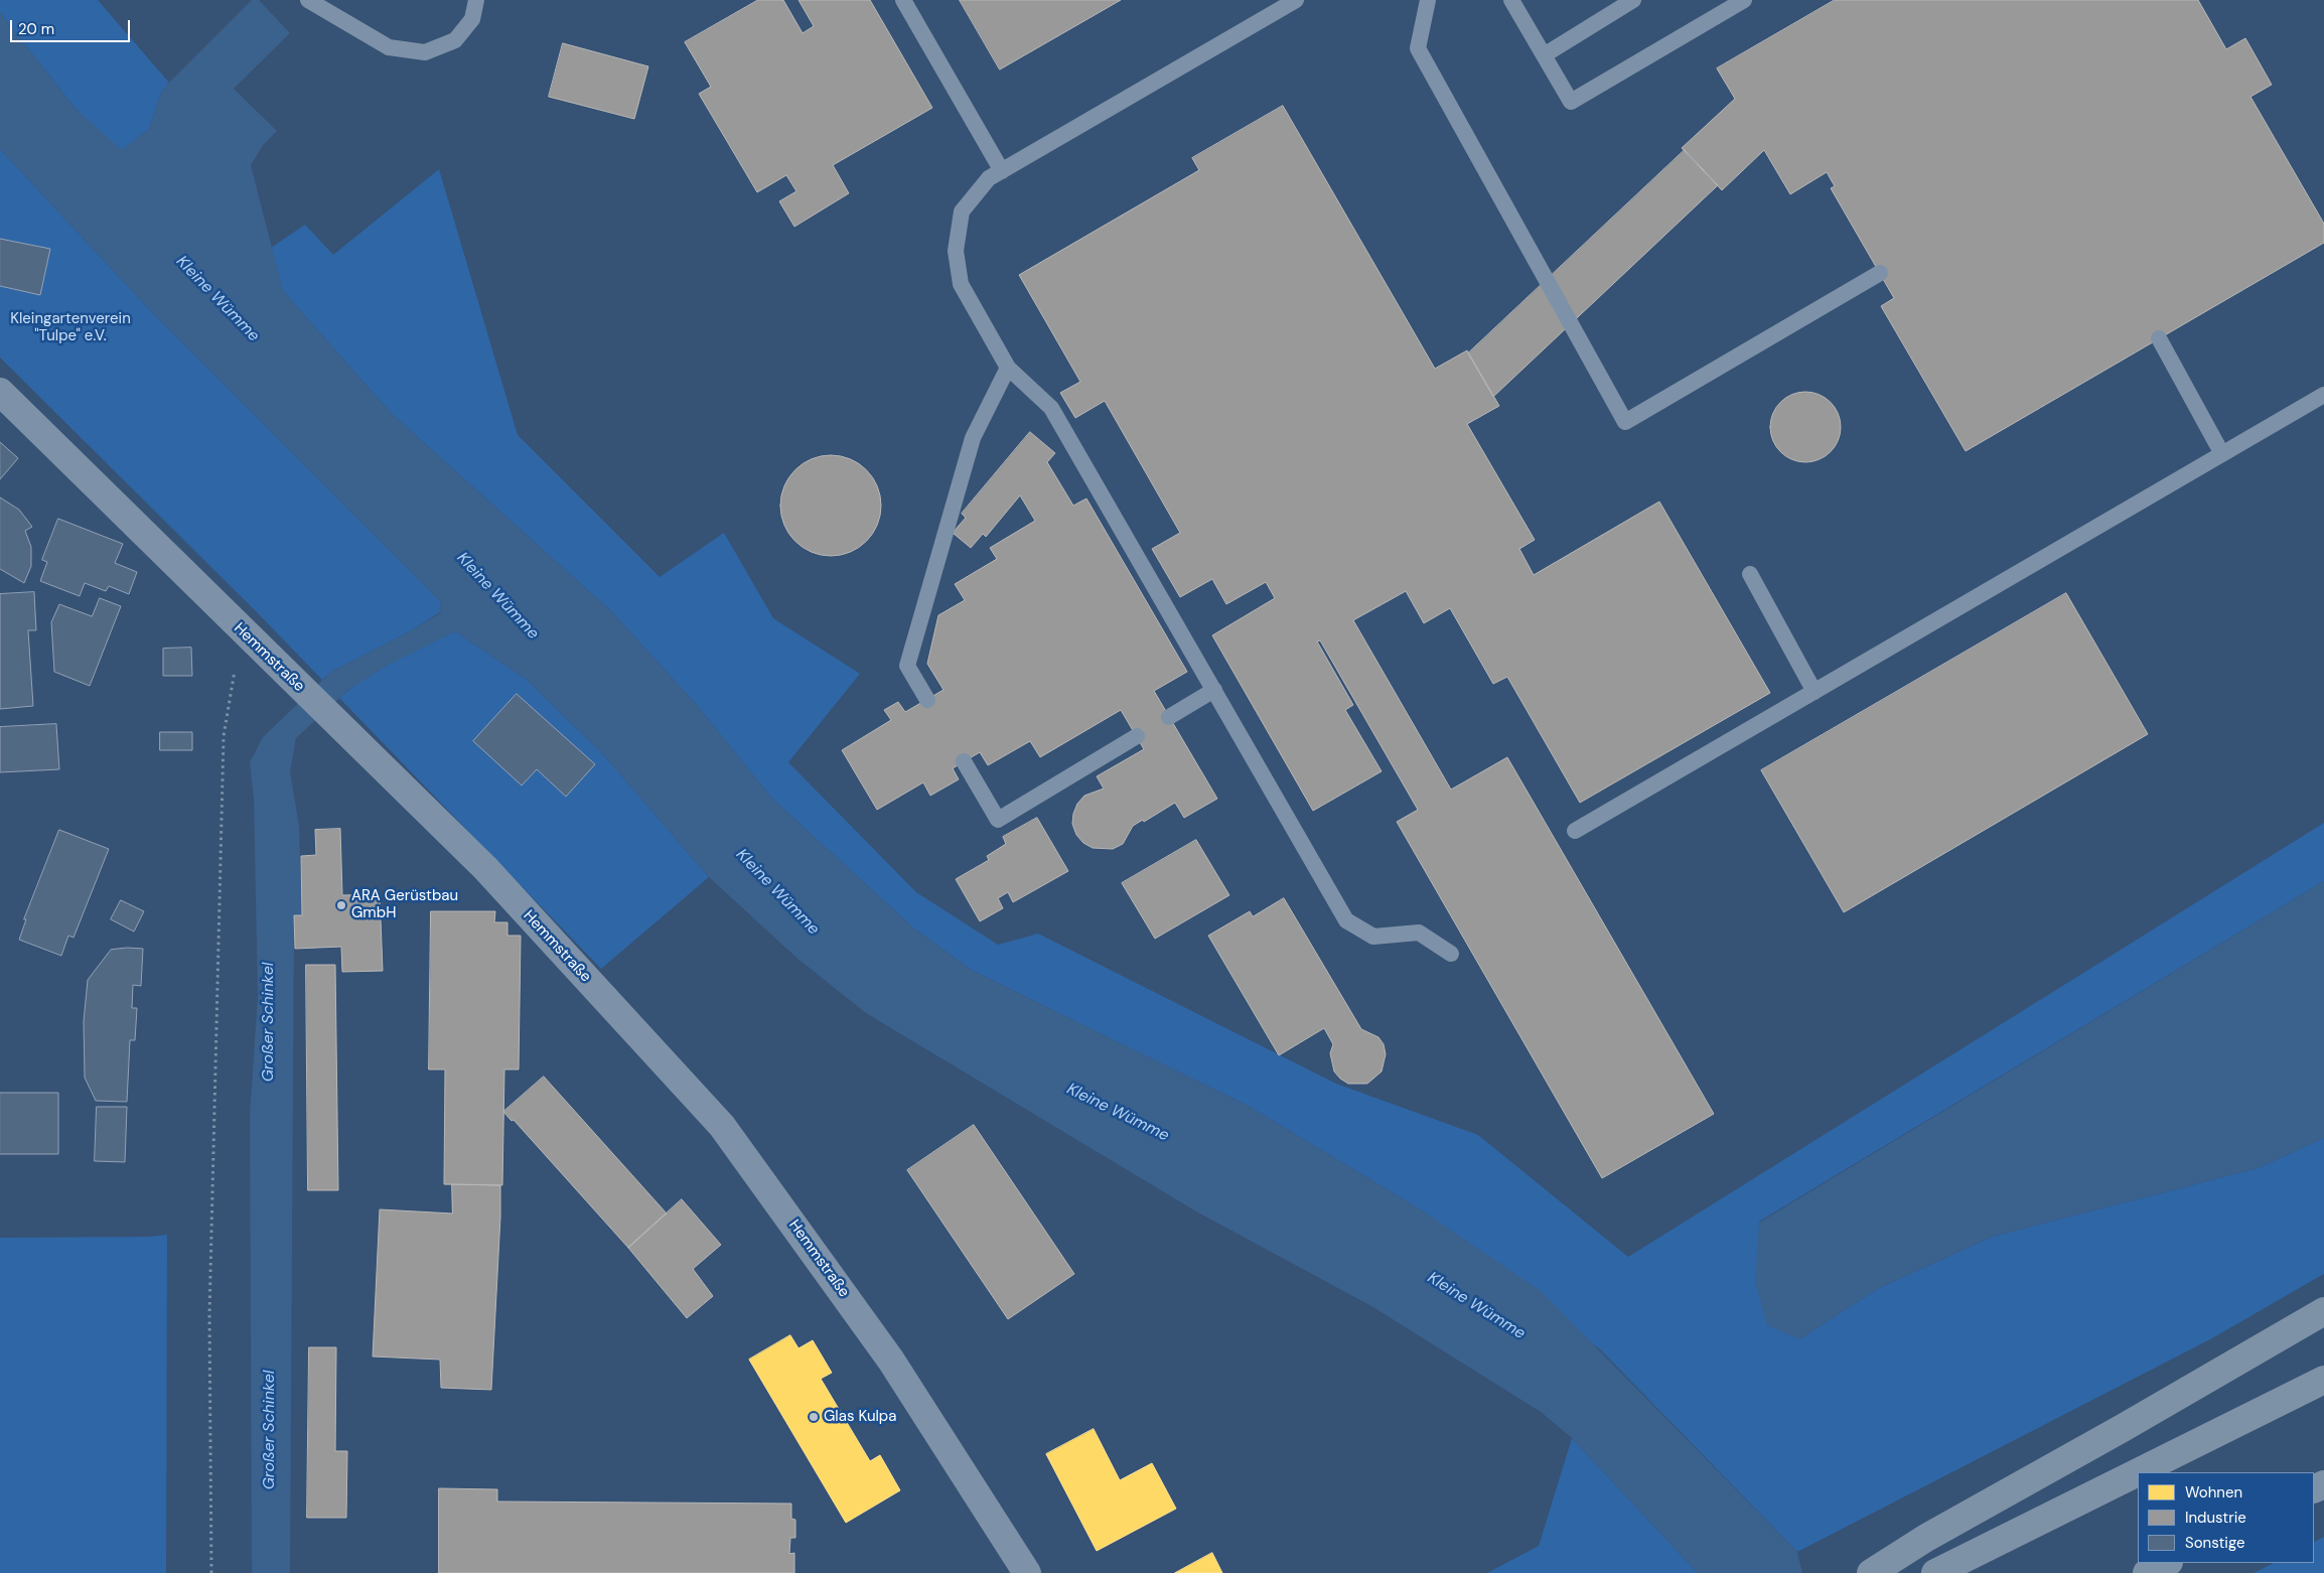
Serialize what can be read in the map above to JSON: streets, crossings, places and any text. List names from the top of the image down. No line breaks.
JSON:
{"streets":{"street":["Hemmstraße"]},"water":["Kleine Wümme","Großer Schinkel"],"parks":["Kleingartenverein \"Tulpe\" e.V."],"places":["ARA Gerüstbau GmbH","Glas Kulpa"],"legend":["Wohnen","Industrie","Sonstige"],"scale_bar":"20 m"}
